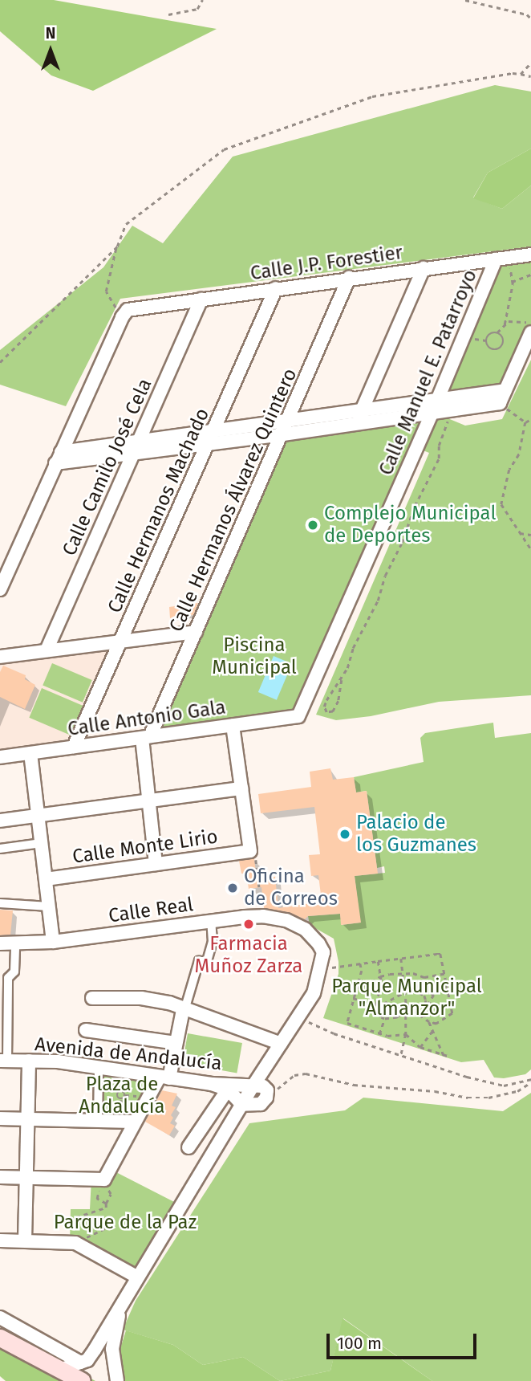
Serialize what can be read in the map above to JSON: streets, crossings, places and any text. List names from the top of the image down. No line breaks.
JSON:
{"streets":{"street":["Calle J.P. Forestier","Calle Manuel E. Patarroyo","Calle Camilo José Cela","Calle Hermanos Álvarez Quintero","Calle Hermanos Machado","Calle Antonio Gala","Calle Monte Lirio","Calle Real","Avenida de Andalucía"]},"crossings":[["Calle J.P. Forestier","Calle Manuel E. Patarroyo"],["Calle J.P. Forestier","Calle Camilo José Cela"],["Calle J.P. Forestier","Calle Hermanos Álvarez Quintero"],["Calle J.P. Forestier","Calle Hermanos Machado"],["Calle Manuel E. Patarroyo","Calle Antonio Gala"],["Calle Hermanos Álvarez Quintero","Calle Antonio Gala"],["Calle Hermanos Machado","Calle Antonio Gala"]],"parks":["Piscina Municipal","Parque Municipal \"Almanzor\"","Plaza de Andalucía","Parque de la Paz"],"places":["Complejo Municipal de Deportes","Palacio de los Guzmanes","Oficina de Correos","Farmacia Muñoz Zarza"],"scale_bar":"100 m","north":"top"}
